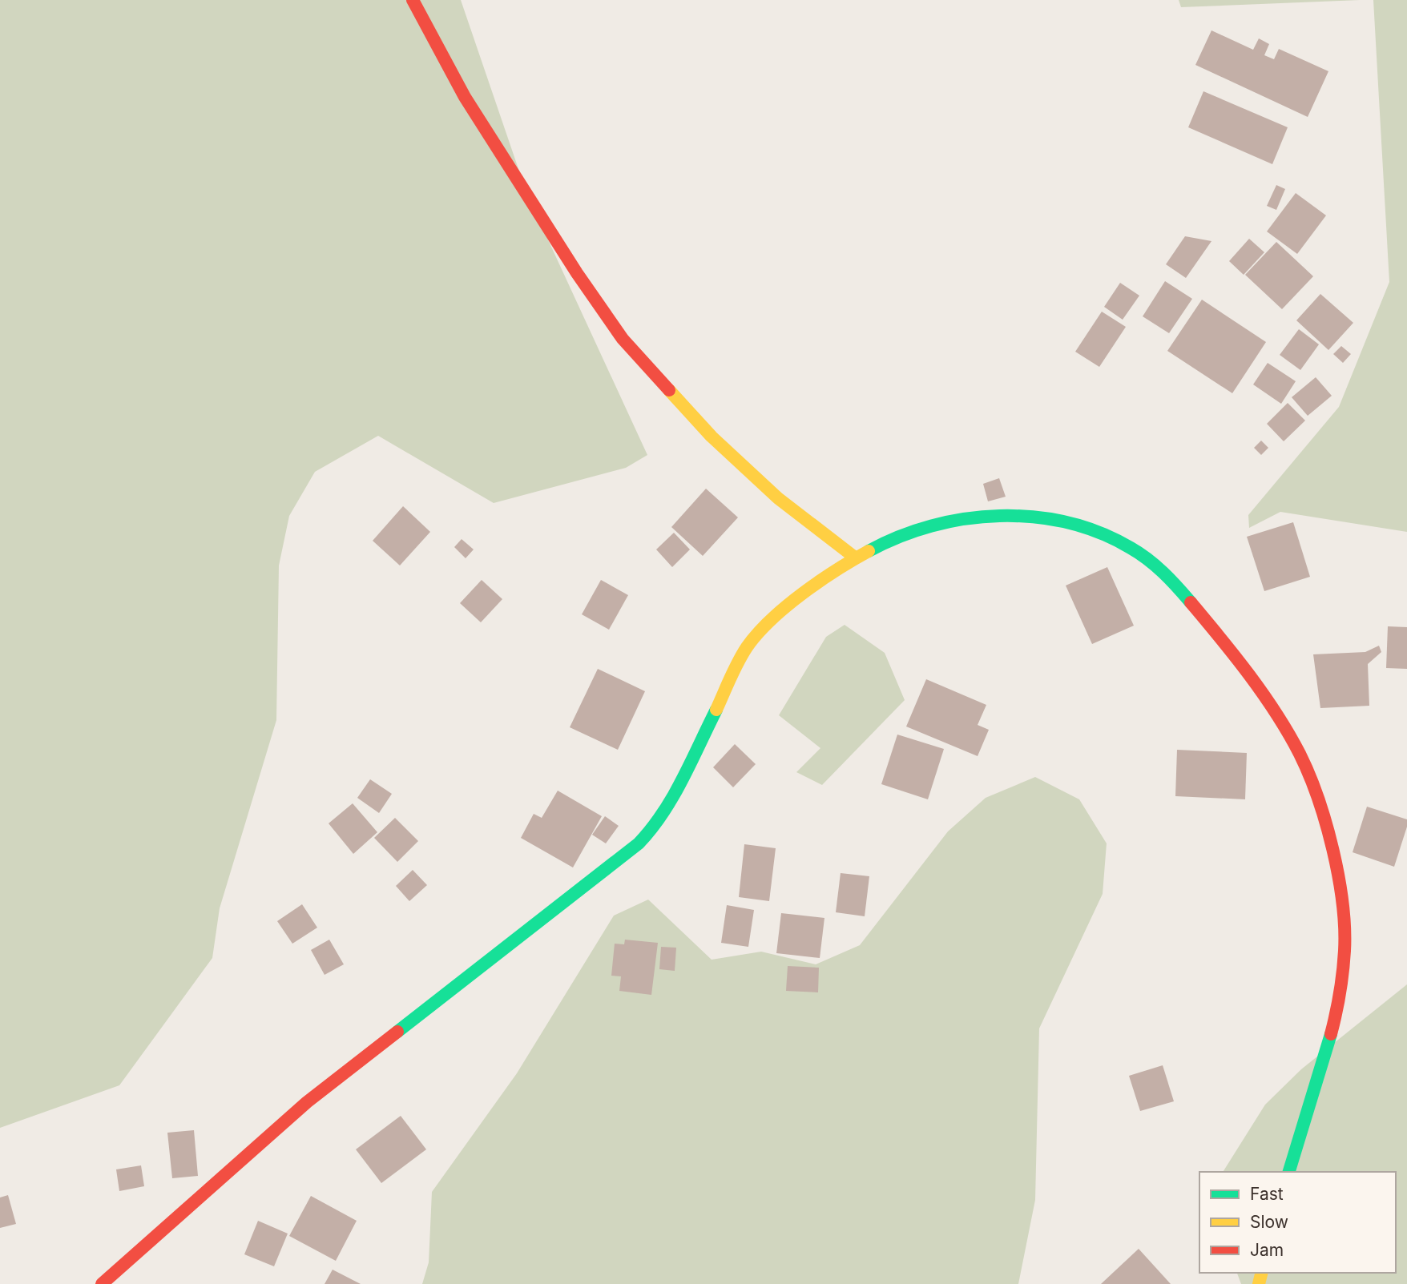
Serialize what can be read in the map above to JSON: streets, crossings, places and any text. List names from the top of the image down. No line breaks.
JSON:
{"legend":["Fast","Slow","Jam"]}
